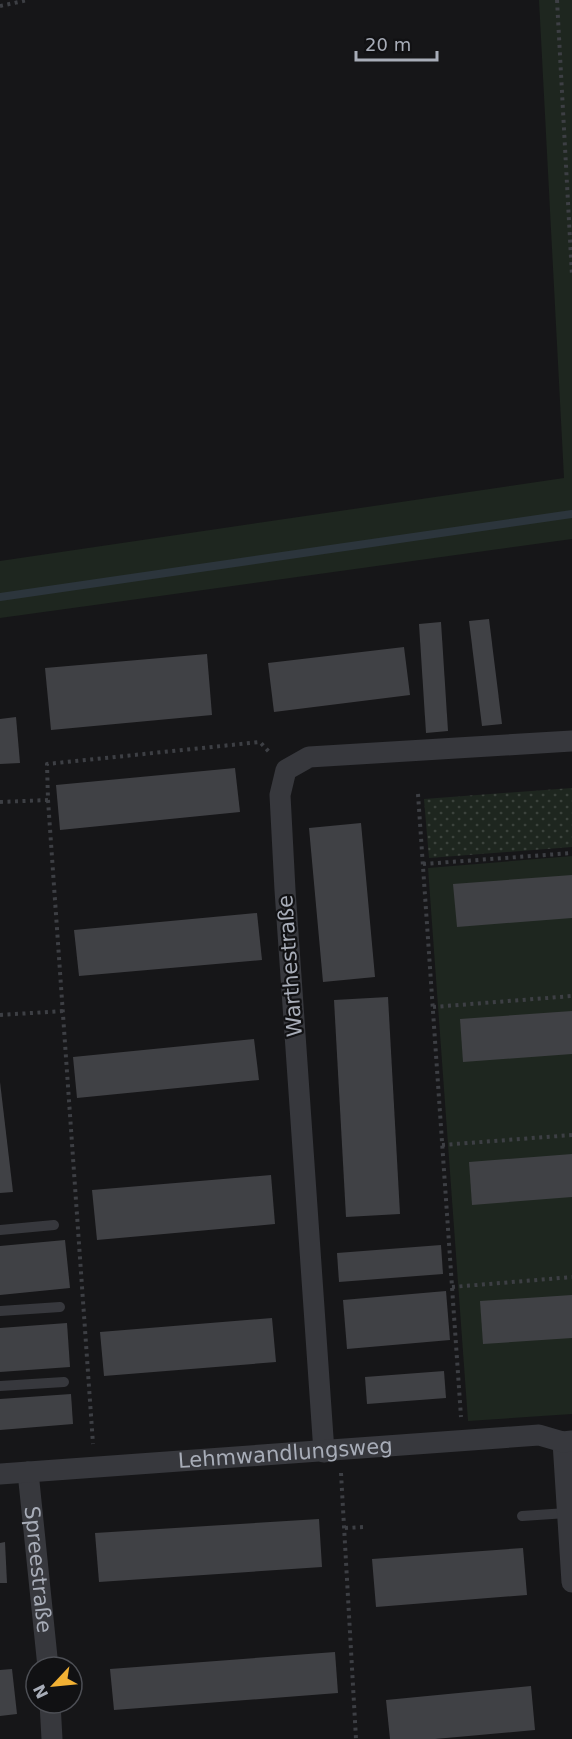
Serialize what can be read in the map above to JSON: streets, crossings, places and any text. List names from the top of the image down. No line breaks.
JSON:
{"streets":{"street":["Warthestraße","Lehmwandlungsweg","Spreestraße"]},"crossings":[["Warthestraße","Lehmwandlungsweg"],["Lehmwandlungsweg","Spreestraße"]],"scale_bar":"20 m","north":"bottom left"}
